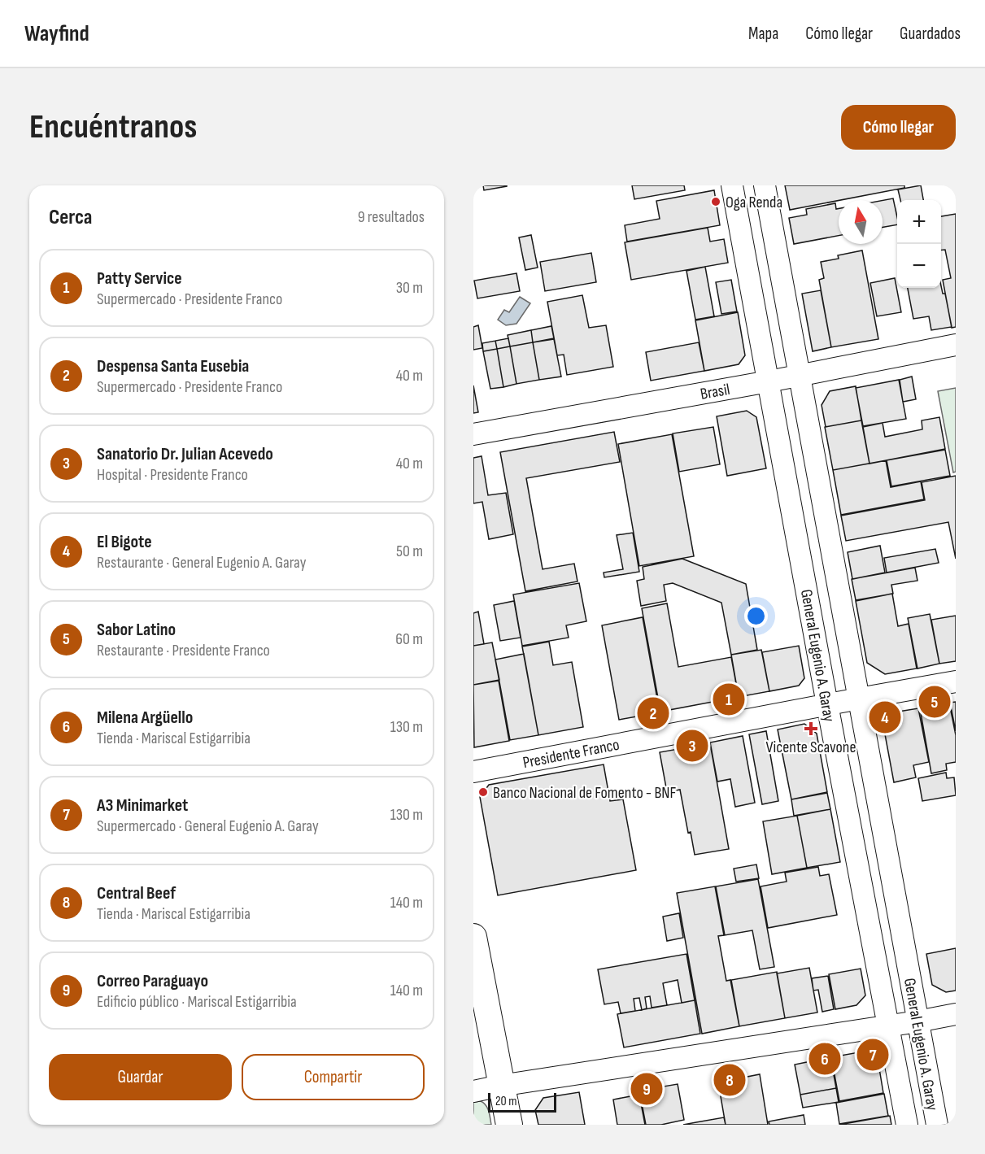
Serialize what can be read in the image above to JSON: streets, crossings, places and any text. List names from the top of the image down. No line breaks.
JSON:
{"streets":{"street":["Brasil","General Eugenio A. Garay","Presidente Franco"]},"crossings":[["Brasil","General Eugenio A. Garay"],["General Eugenio A. Garay","Presidente Franco"]],"places":{"other":["Oga Renda","Banco Nacional de Fomento - BNF"],"health":["Vicente Scavone"]},"scale_bar":"20 m","north":"top","page":{"header":"Wayfind","nav":["Mapa","Cómo llegar","Guardados"],"buttons":["Cómo llegar",["Guardar","Compartir"]],"title":"Encuéntranos","heading":["Cerca","9 resultados"],"map_buttons":["+","−"],"list":[{"mark":"1","name":"Patty Service","note":"Supermercado · Presidente Franco","value":"30 m"},{"mark":"2","name":"Despensa Santa Eusebia","note":"Supermercado · Presidente Franco","value":"40 m"},{"mark":"3","name":"Sanatorio Dr. Julian Acevedo","note":"Hospital · Presidente Franco","value":"40 m"},{"mark":"4","name":"El Bigote","note":"Restaurante · General Eugenio A. Garay","value":"50 m"},{"mark":"5","name":"Sabor Latino","note":"Restaurante · Presidente Franco","value":"60 m"},{"mark":"6","name":"Milena Argüello","note":"Tienda · Mariscal Estigarribia","value":"130 m"},{"mark":"7","name":"A3 Minimarket","note":"Supermercado · General Eugenio A. Garay","value":"130 m"},{"mark":"8","name":"Central Beef","note":"Tienda · Mariscal Estigarribia","value":"140 m"},{"mark":"9","name":"Correo Paraguayo","note":"Edificio público · Mariscal Estigarribia","value":"140 m"}],"pins":["1","5","2","4","3","7","6","8","9"],"scale":"20 m"}}
